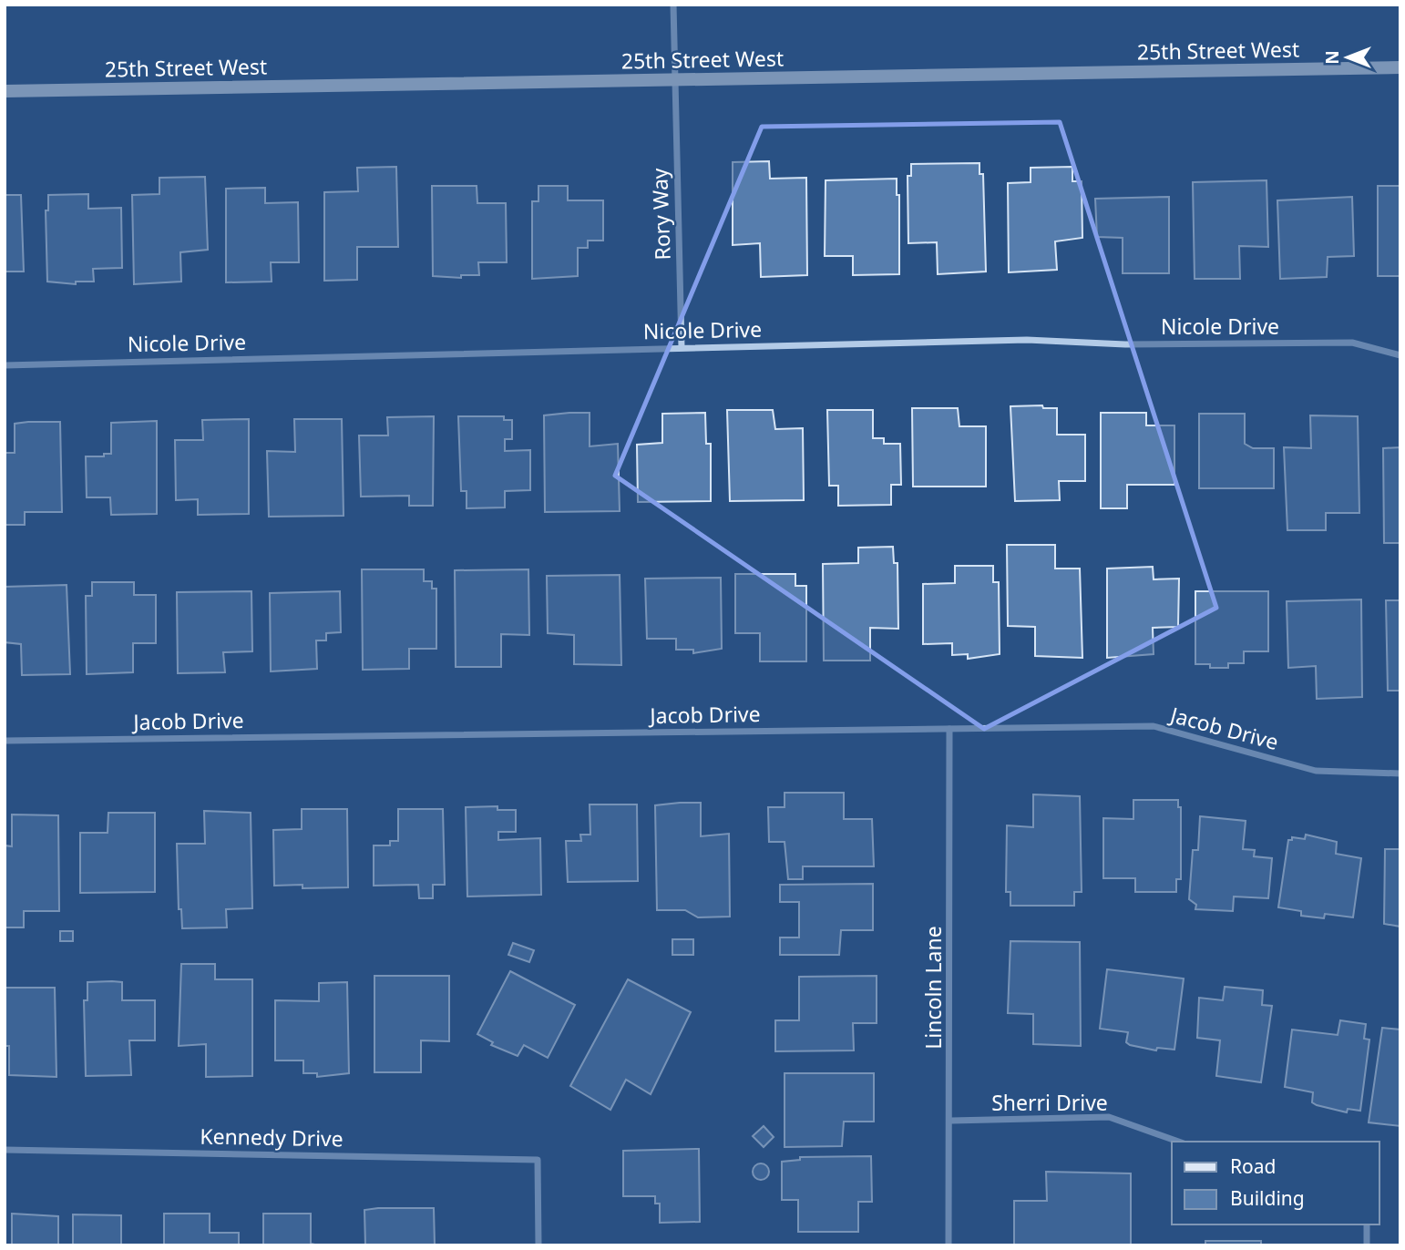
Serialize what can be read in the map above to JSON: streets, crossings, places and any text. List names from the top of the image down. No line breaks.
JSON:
{"streets":{"main road":["25th Street West"],"street":["Rory Way","Nicole Drive","Jacob Drive","Lincoln Lane","Sherri Drive","Kennedy Drive"]},"crossings":[["25th Street West","Rory Way"],["Rory Way","Nicole Drive"],["Jacob Drive","Lincoln Lane"],["Lincoln Lane","Sherri Drive"]],"legend":["Road","Building"],"north":"left"}
